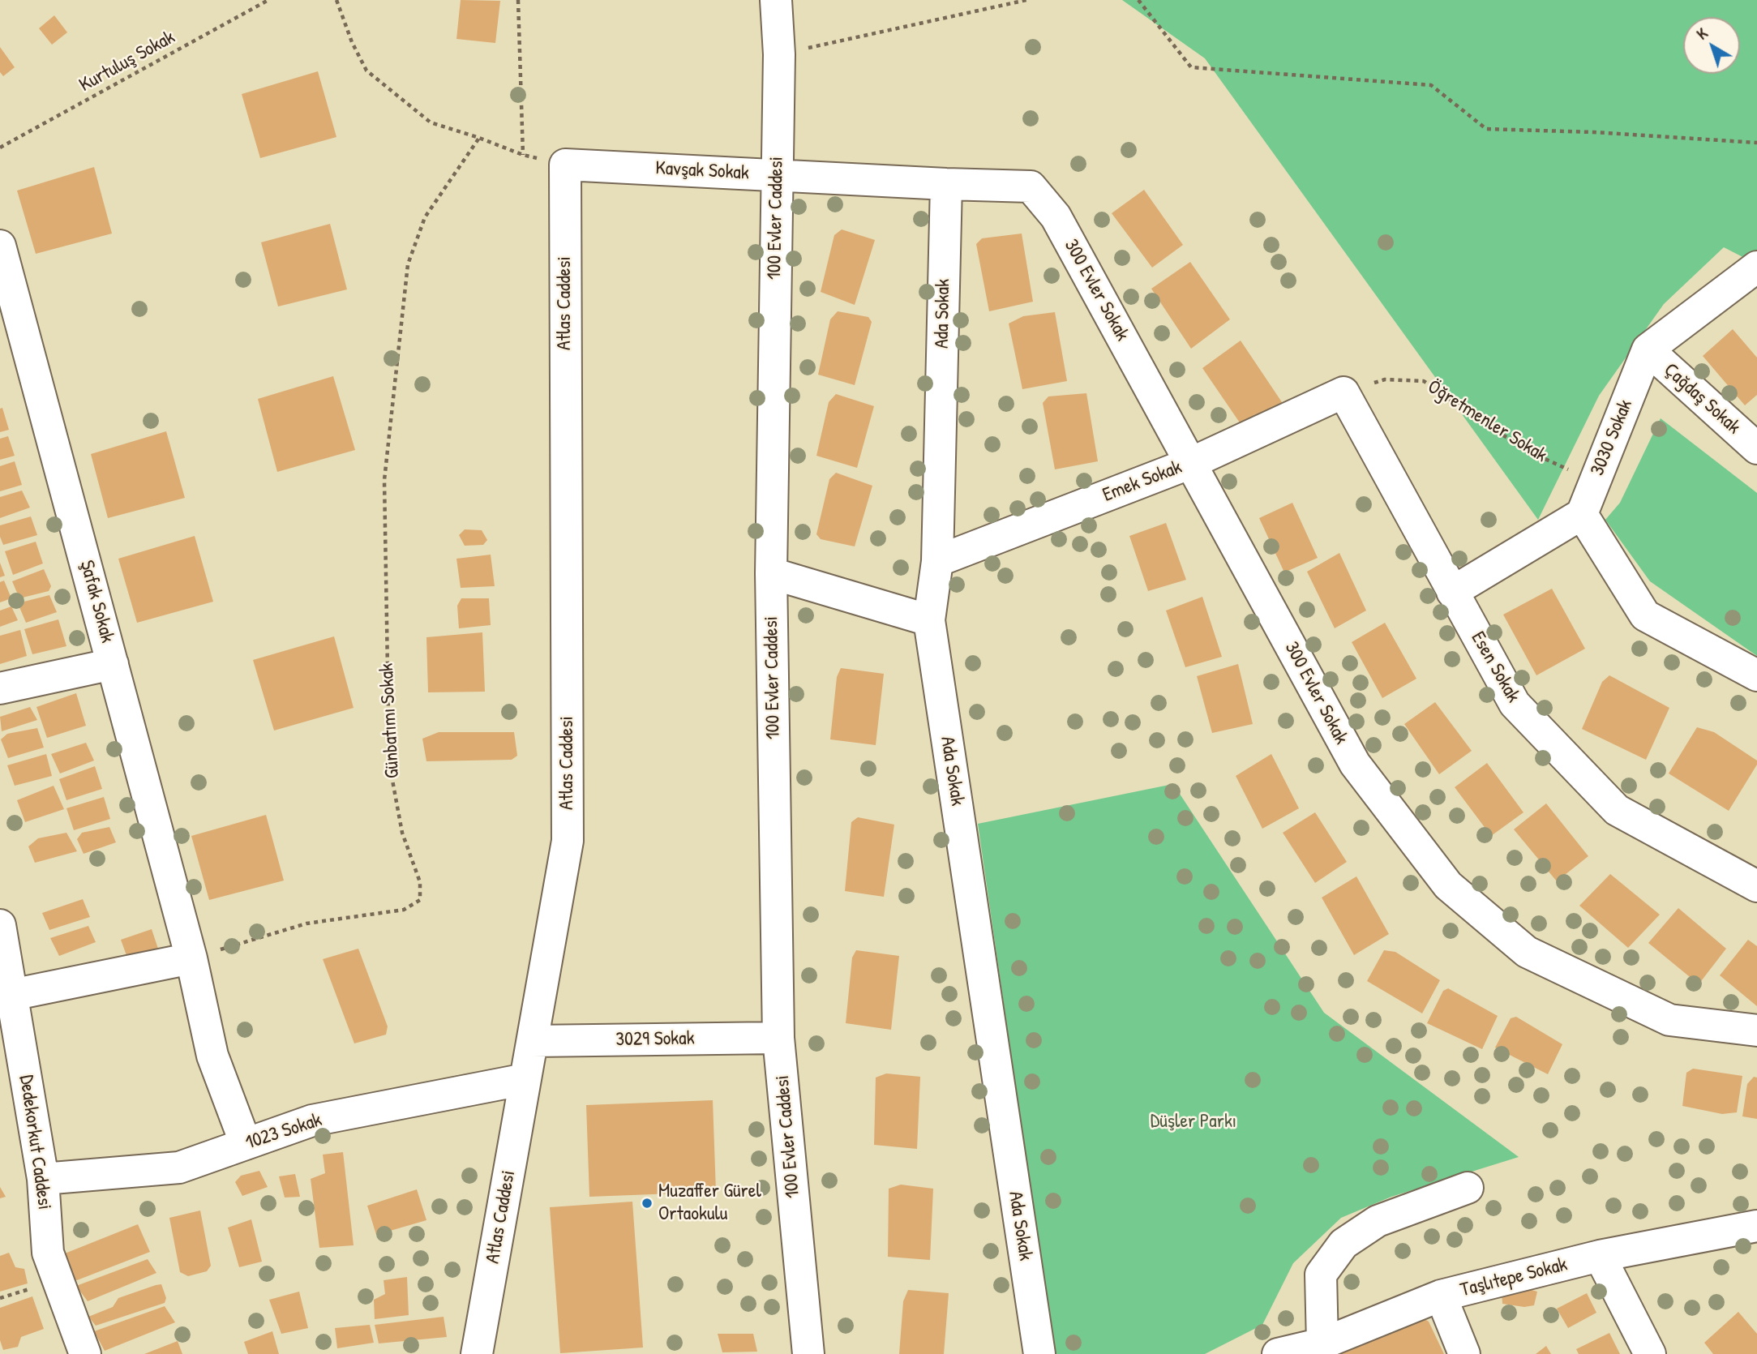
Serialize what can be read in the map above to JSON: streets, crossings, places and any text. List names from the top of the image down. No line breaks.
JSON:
{"streets":{"street":["Kavşak Sokak","100 Evler Caddesi","300 Evler Sokak","Atlas Caddesi","Ada Sokak","Çağdaş Sokak","3030 Sokak","Emek Sokak","Şafak Sokak","Esen Sokak","3029 Sokak","1023 Sokak","Dedekorkut Caddesi","Taşlıtepe Sokak"],"path":["Kurtuluş Sokak","Öğretmenler Sokak","Günbatımı Sokak"]},"crossings":[["Kavşak Sokak","100 Evler Caddesi"],["Kavşak Sokak","300 Evler Sokak"],["Kavşak Sokak","Atlas Caddesi"],["Kavşak Sokak","Ada Sokak"],["100 Evler Caddesi","3029 Sokak"],["300 Evler Sokak","Emek Sokak"],["Atlas Caddesi","3029 Sokak"],["Atlas Caddesi","1023 Sokak"],["Ada Sokak","Emek Sokak"],["Çağdaş Sokak","3030 Sokak"],["Öğretmenler Sokak","3030 Sokak"],["Öğretmenler Sokak","Emek Sokak"],["Öğretmenler Sokak","Esen Sokak"],["Emek Sokak","Esen Sokak"],["Şafak Sokak","Günbatımı Sokak"],["Şafak Sokak","1023 Sokak"],["1023 Sokak","Dedekorkut Caddesi"]],"parks":["Düşler Parkı"],"places":["Muzaffer Gürel Ortaokulu"],"north":"top left"}
